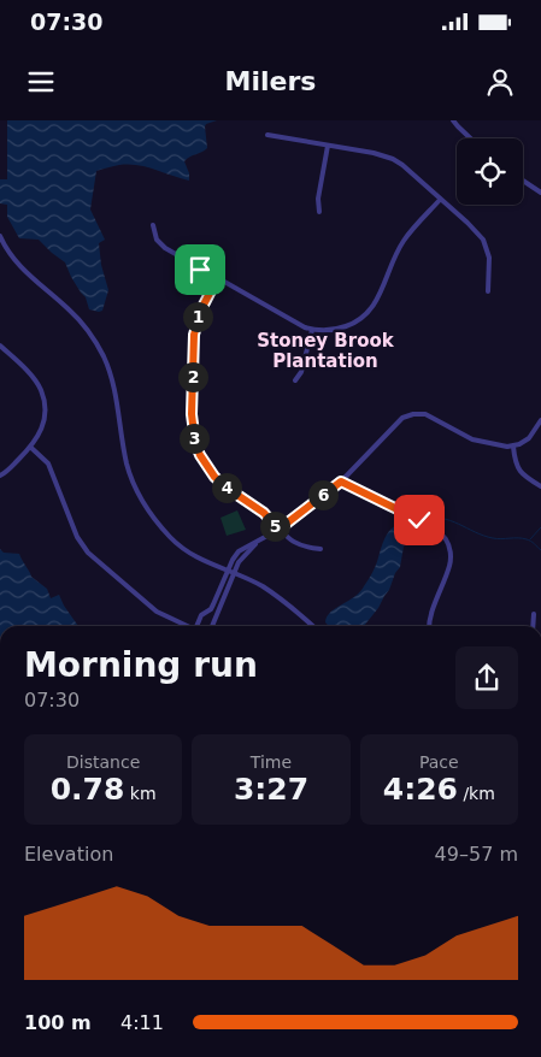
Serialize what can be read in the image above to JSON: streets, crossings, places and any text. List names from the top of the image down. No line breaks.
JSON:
{"districts":["Stoney Brook Plantation"],"page":{"status":"07:30","header":"Milers","pins":["1","2","3","4","6","5"],"heading":["Morning run","07:30"],"stats":[["Distance","0.78 km"],["Time","3:27"],["Pace","4:26 /km"]],"chart":["Elevation","49–57 m"],"list":[{"name":"100 m","note":"4:11"}]}}
